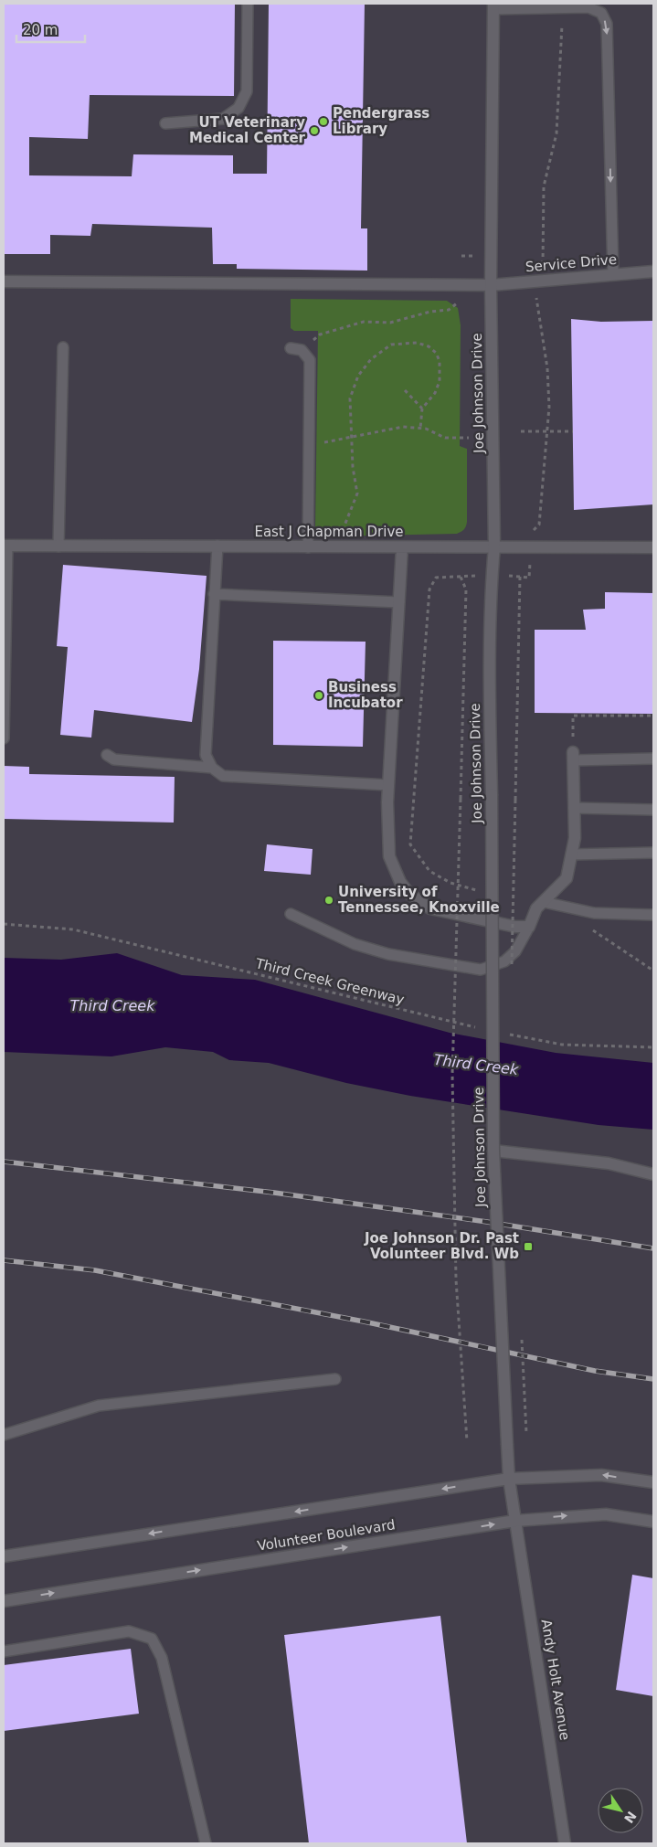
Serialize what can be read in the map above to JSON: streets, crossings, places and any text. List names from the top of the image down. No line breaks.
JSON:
{"streets":{"street":["Service Drive","Joe Johnson Drive","East J Chapman Drive","Volunteer Boulevard","Andy Holt Avenue"],"path":["Third Creek Greenway"]},"crossings":[["Service Drive","Joe Johnson Drive"],["Joe Johnson Drive","East J Chapman Drive"],["Joe Johnson Drive","Volunteer Boulevard"],["Joe Johnson Drive","Andy Holt Avenue"],["Volunteer Boulevard","Andy Holt Avenue"]],"water":["Third Creek"],"places":{"other":["Pendergrass Library","UT Veterinary Medical Center","Business Incubator","University of Tennessee, Knoxville"],"transit":["Joe Johnson Dr. Past Volunteer Blvd. Wb"]},"scale_bar":"20 m","north":"bottom right"}
